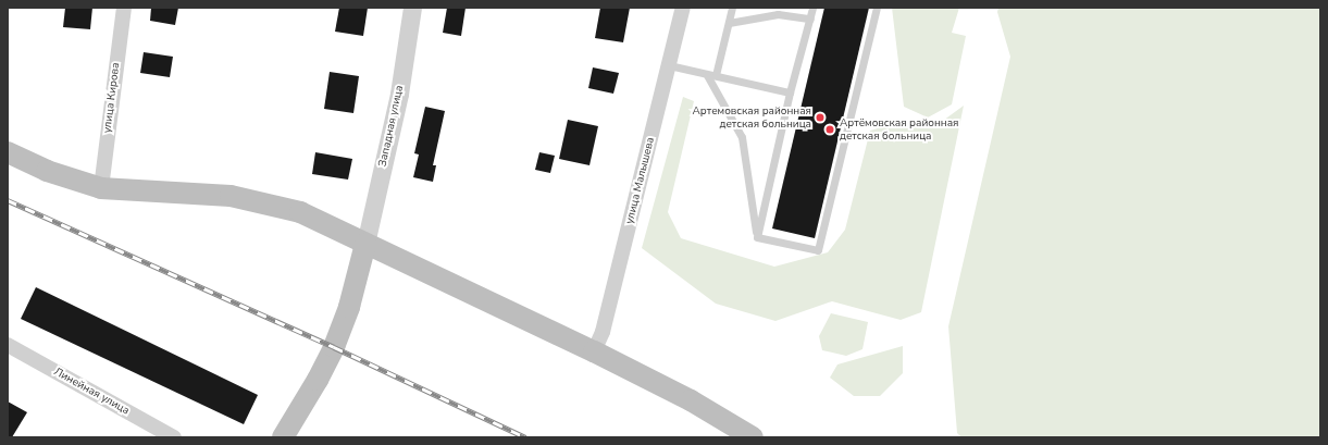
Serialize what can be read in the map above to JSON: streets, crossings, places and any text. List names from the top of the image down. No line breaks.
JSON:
{"streets":{"street":["улица Кирова","Западная улица","улица Малышева","Линейная улица"]},"places":["Артемовская районная детская больница","Артёмовская районная детская больница"]}
